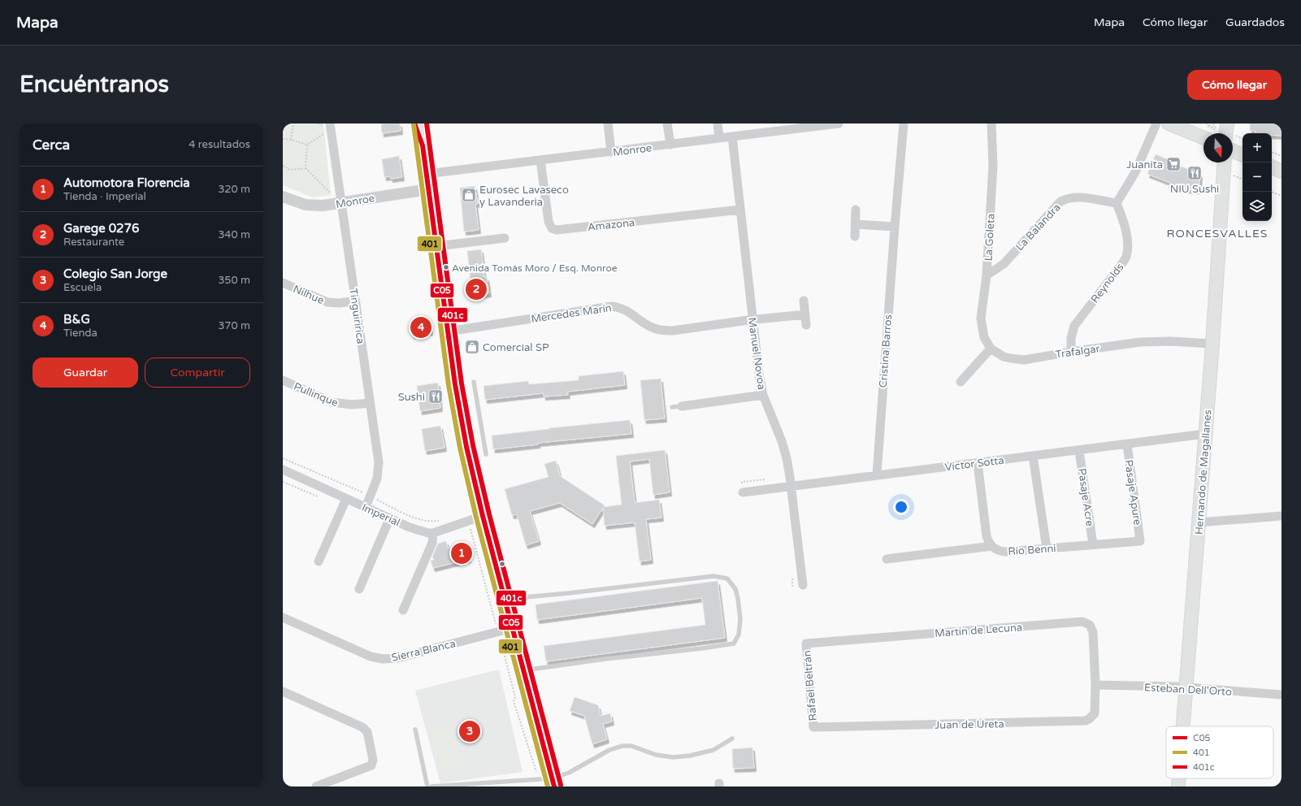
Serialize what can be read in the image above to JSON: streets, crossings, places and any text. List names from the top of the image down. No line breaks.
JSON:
{"streets":{"main road":["Hernando de Magallanes"],"street":["Monroe","Amazona","La Balandra","La Goleta","Reynolds","Nilhue","Mercedes Marín","Tinguiririca","Cristina Barros","Trafalgar","Manuel Novoa","Pullinque","Víctor Sotta","Pasaje Apure","Pasaje Acre","Imperial","Río Benni","Martín de Lecuna","Sierra Blanca","Rafael Beltrán","Esteban Dell'Orto","Juan de Ureta"]},"crossings":[["Monroe","Amazona"],["Monroe","Tinguiririca"],["Monroe","Manuel Novoa"],["Amazona","Manuel Novoa"],["La Balandra","La Goleta"],["La Balandra","Reynolds"],["La Goleta","Trafalgar"],["Reynolds","Trafalgar"],["Nilhue","Tinguiririca"],["Mercedes Marín","Manuel Novoa"],["Tinguiririca","Pullinque"],["Tinguiririca","Imperial"],["Cristina Barros","Víctor Sotta"],["Trafalgar","Hernando de Magallanes"],["Manuel Novoa","Víctor Sotta"],["Víctor Sotta","Hernando de Magallanes"],["Víctor Sotta","Pasaje Apure"],["Víctor Sotta","Pasaje Acre"],["Hernando de Magallanes","Esteban Dell'Orto"],["Pasaje Apure","Río Benni"],["Pasaje Acre","Río Benni"],["Martín de Lecuna","Rafael Beltrán"],["Martín de Lecuna","Esteban Dell'Orto"],["Martín de Lecuna","Juan de Ureta"],["Rafael Beltrán","Juan de Ureta"],["Esteban Dell'Orto","Juan de Ureta"]],"districts":["RONCESVALLES"],"places":{"supermarket":["Juanita"],"restaurant":["NIU Sushi","Sushi"],"shop":["Eurosec Lavaseco y Lavanderia","Comercial SP"],"other":["Avenida Tomás Moro / Esq. Monroe"]},"lines":["transit line C05","transit line 401c","transit line 401"],"legend":["C05","401","401c"],"north":"bottom","page":{"header":"Mapa","nav":["Mapa","Cómo llegar","Guardados"],"buttons":["Cómo llegar",["Guardar","Compartir"]],"title":"Encuéntranos","heading":["Cerca","4 resultados"],"map_buttons":["+","−"],"list":[{"mark":"1","name":"Automotora Florencia","note":"Tienda · Imperial","value":"320 m"},{"mark":"2","name":"Garege 0276","note":"Restaurante","value":"340 m"},{"mark":"3","name":"Colegio San Jorge","note":"Escuela","value":"350 m"},{"mark":"4","name":"B&G","note":"Tienda","value":"370 m"}],"pins":["2","4","1","3"]}}
